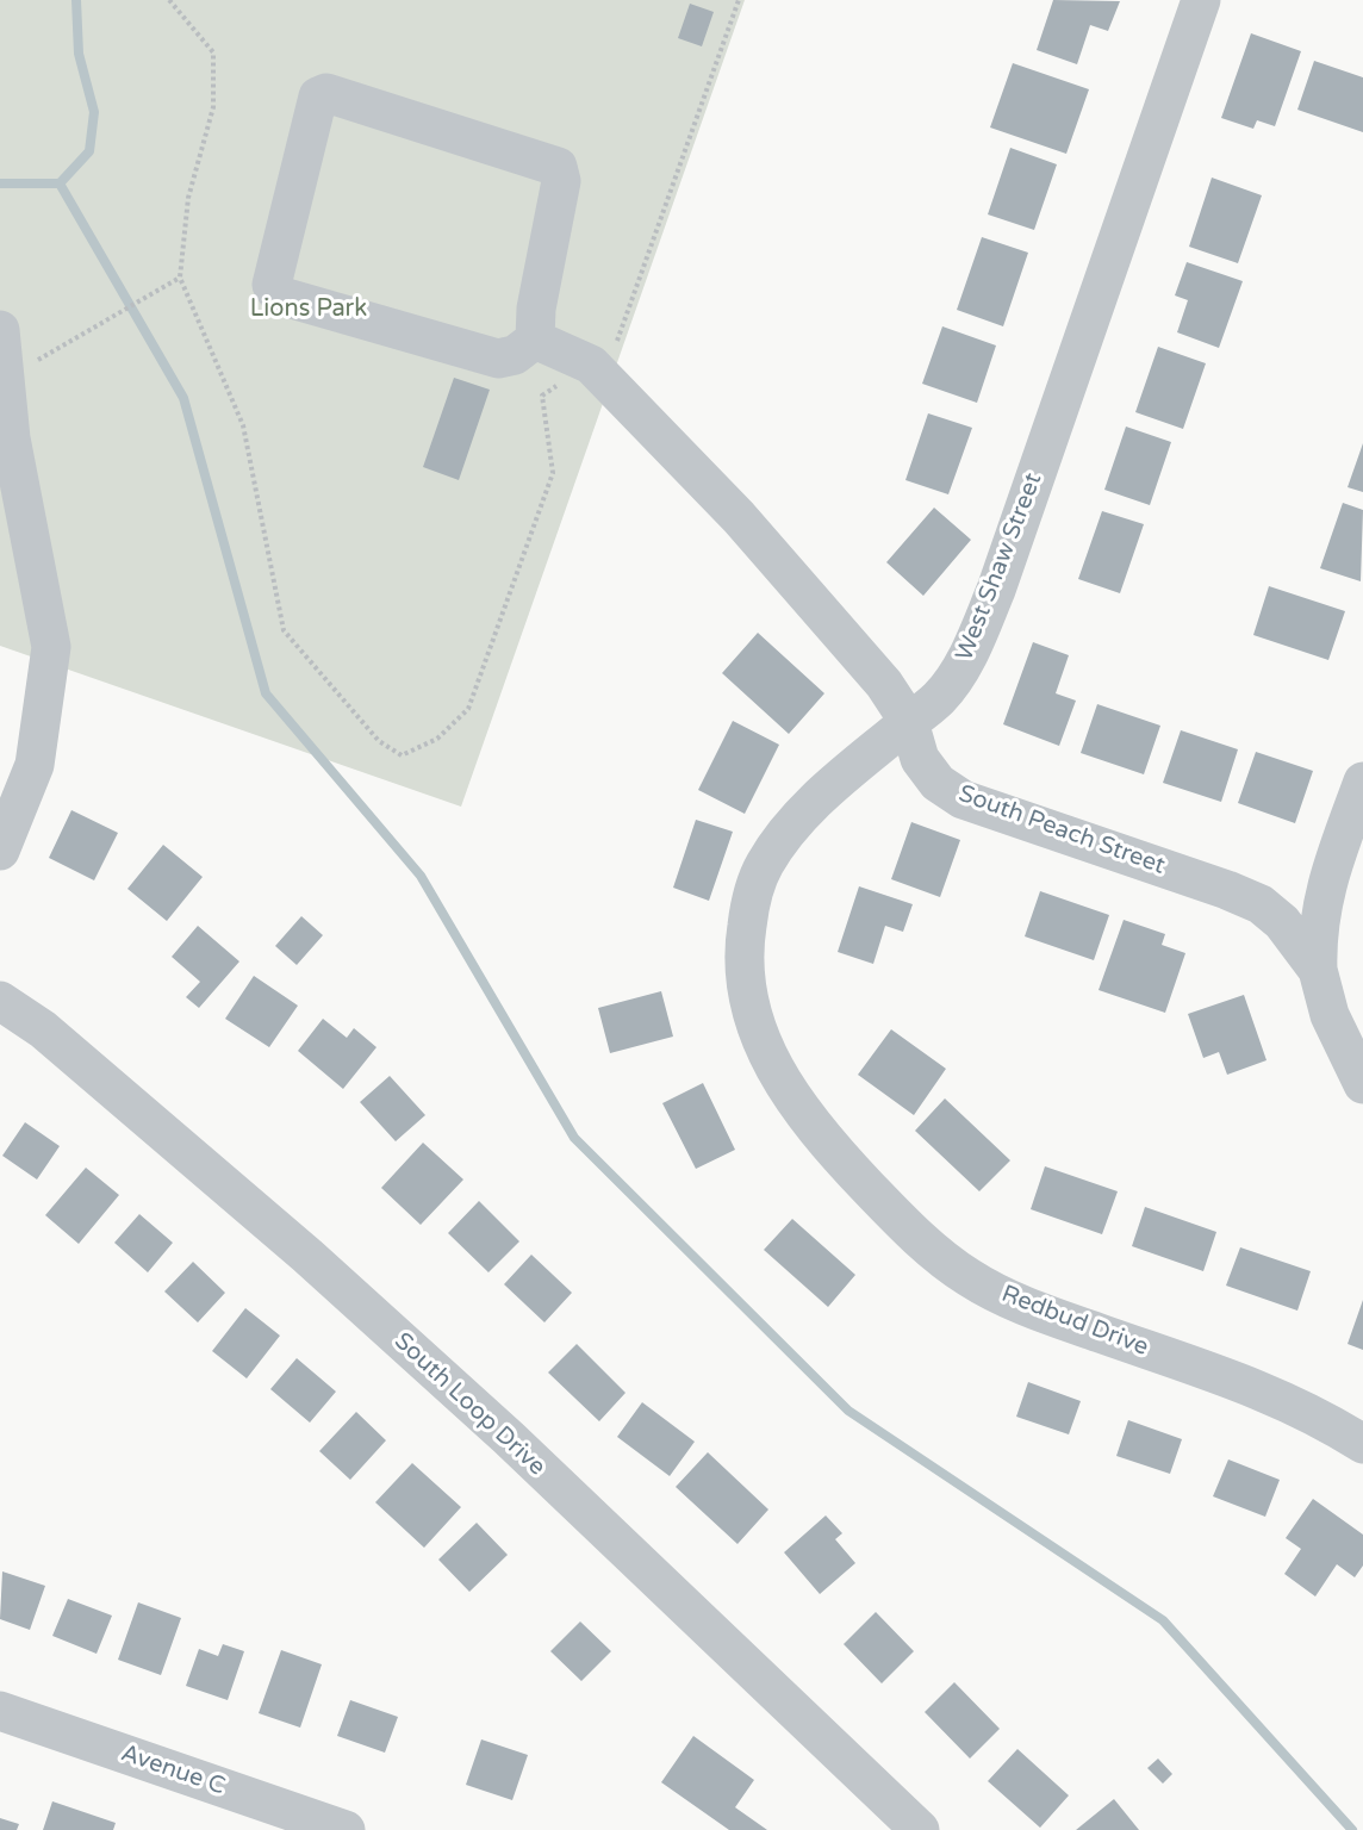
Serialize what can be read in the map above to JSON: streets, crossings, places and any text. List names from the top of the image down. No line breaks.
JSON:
{"streets":{"street":["West Shaw Street","South Peach Street","Redbud Drive","South Loop Drive","Avenue C"]},"crossings":[["West Shaw Street","South Peach Street"],["West Shaw Street","Redbud Drive"]],"parks":["Lions Park"]}
